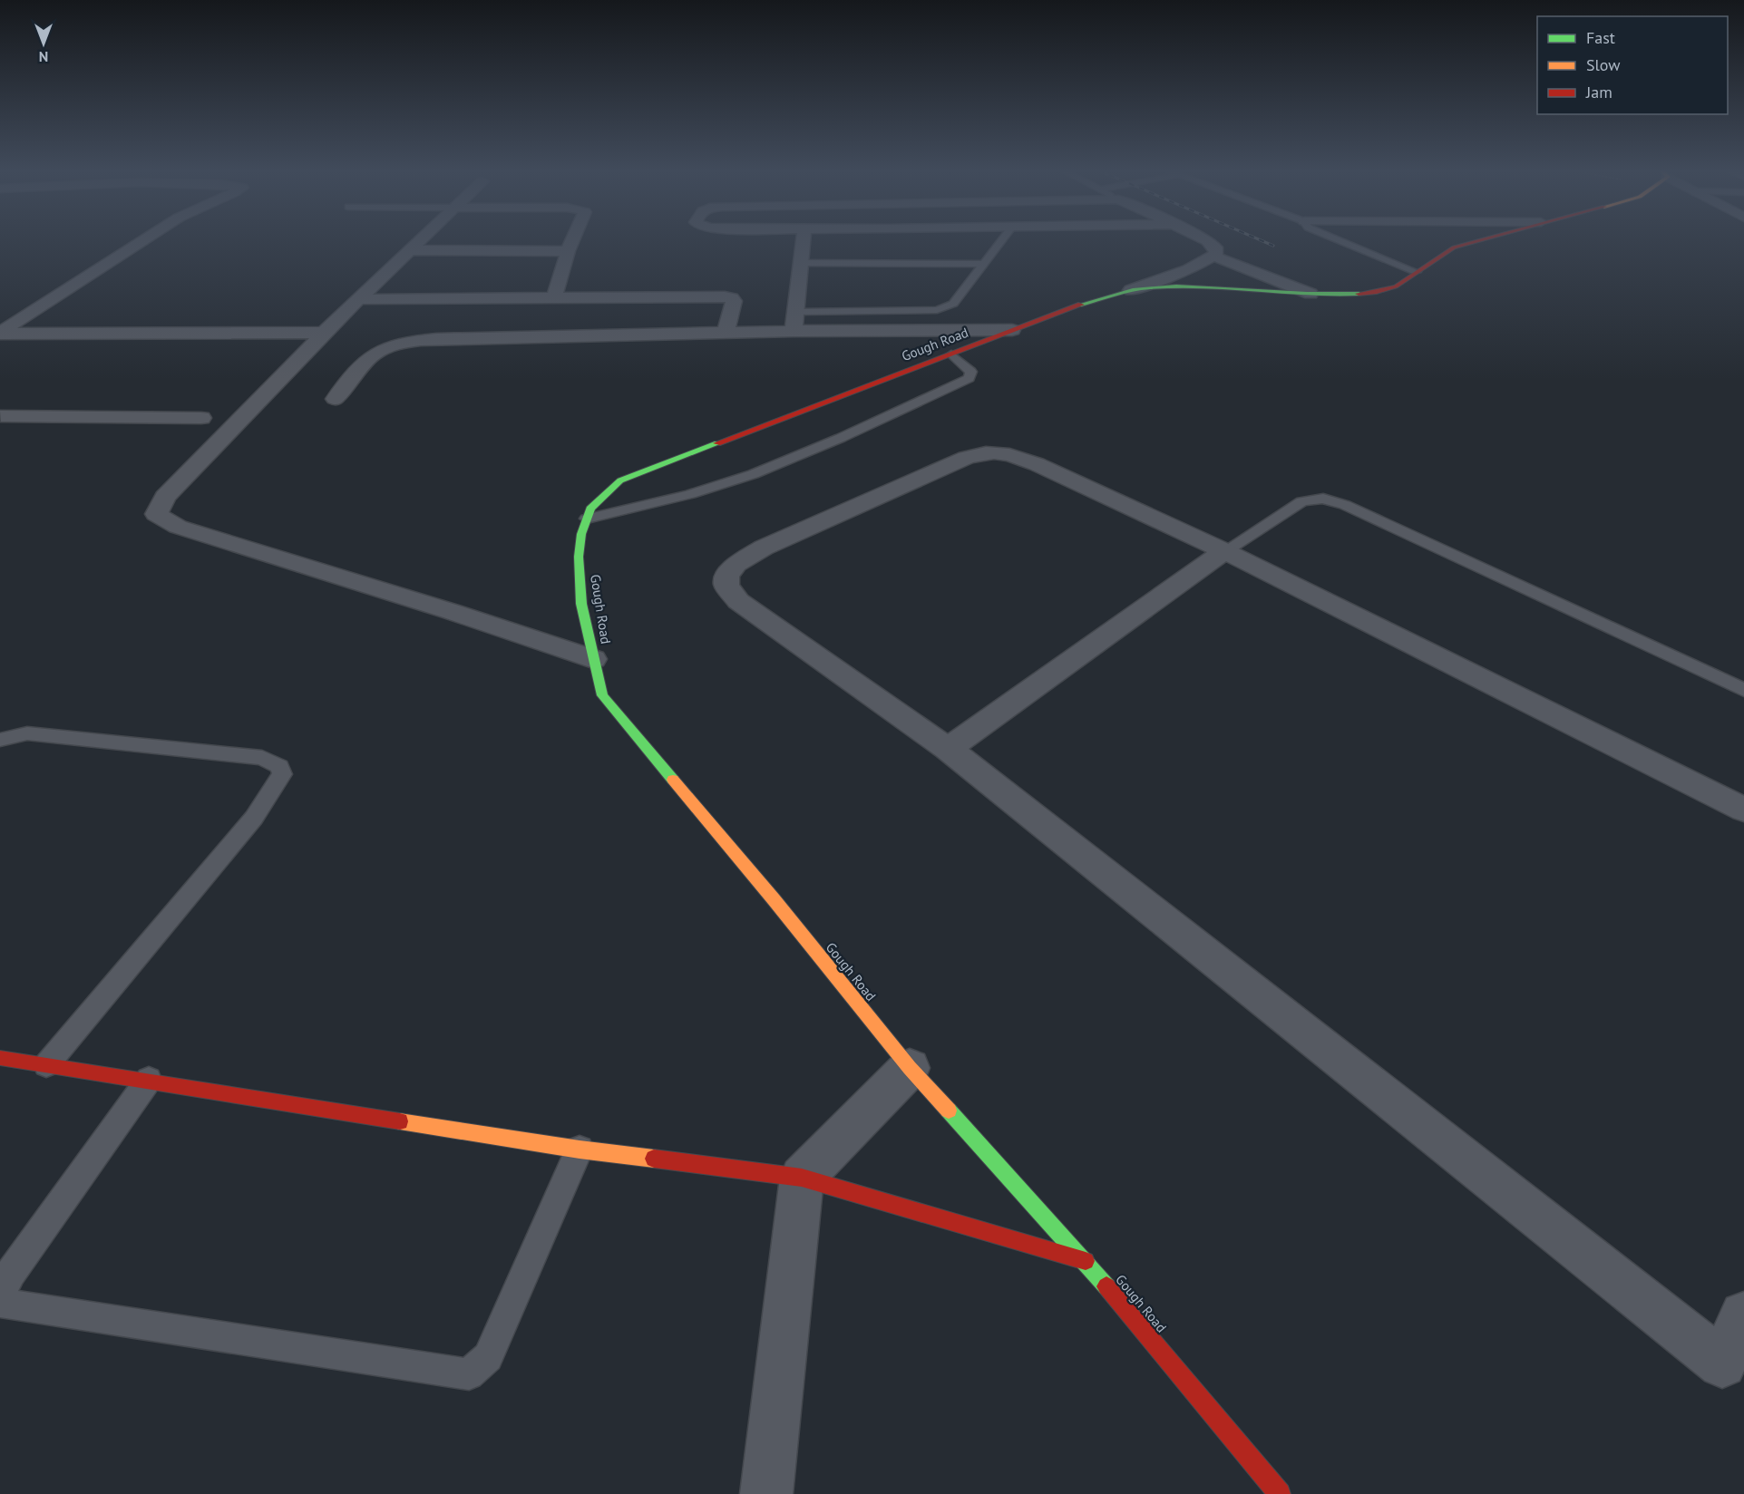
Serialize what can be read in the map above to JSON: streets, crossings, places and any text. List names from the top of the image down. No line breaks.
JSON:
{"streets":{"street":["Gough Road"]},"legend":["Fast","Slow","Jam"],"north":"bottom"}
